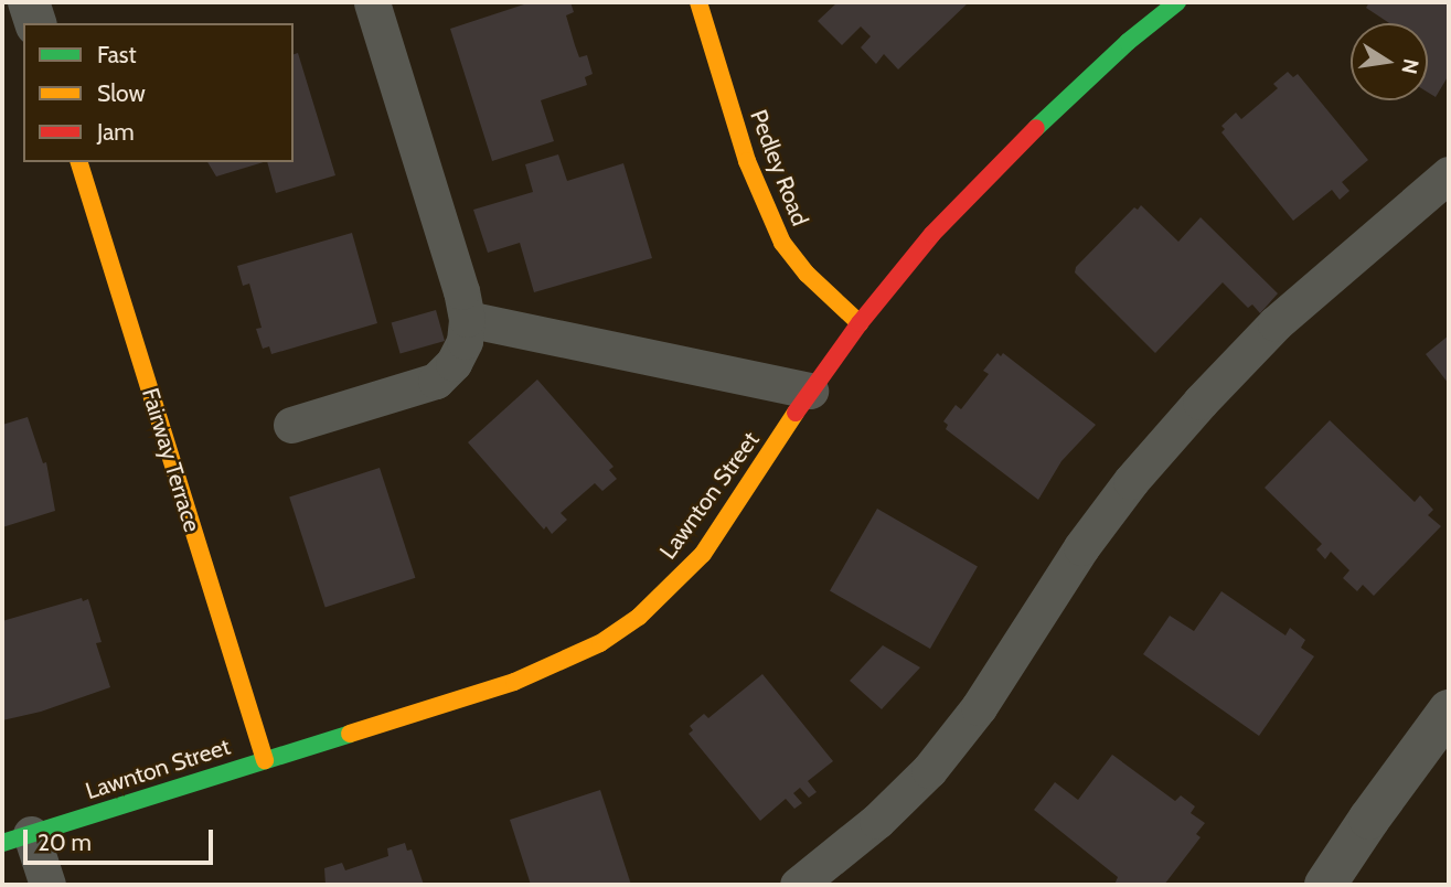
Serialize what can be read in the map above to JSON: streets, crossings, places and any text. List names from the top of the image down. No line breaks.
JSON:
{"streets":{"street":["Pedley Road","Fairway Terrace","Lawnton Street"]},"crossings":[["Pedley Road","Lawnton Street"],["Fairway Terrace","Lawnton Street"]],"legend":["Fast","Slow","Jam"],"scale_bar":"20 m","north":"right"}
